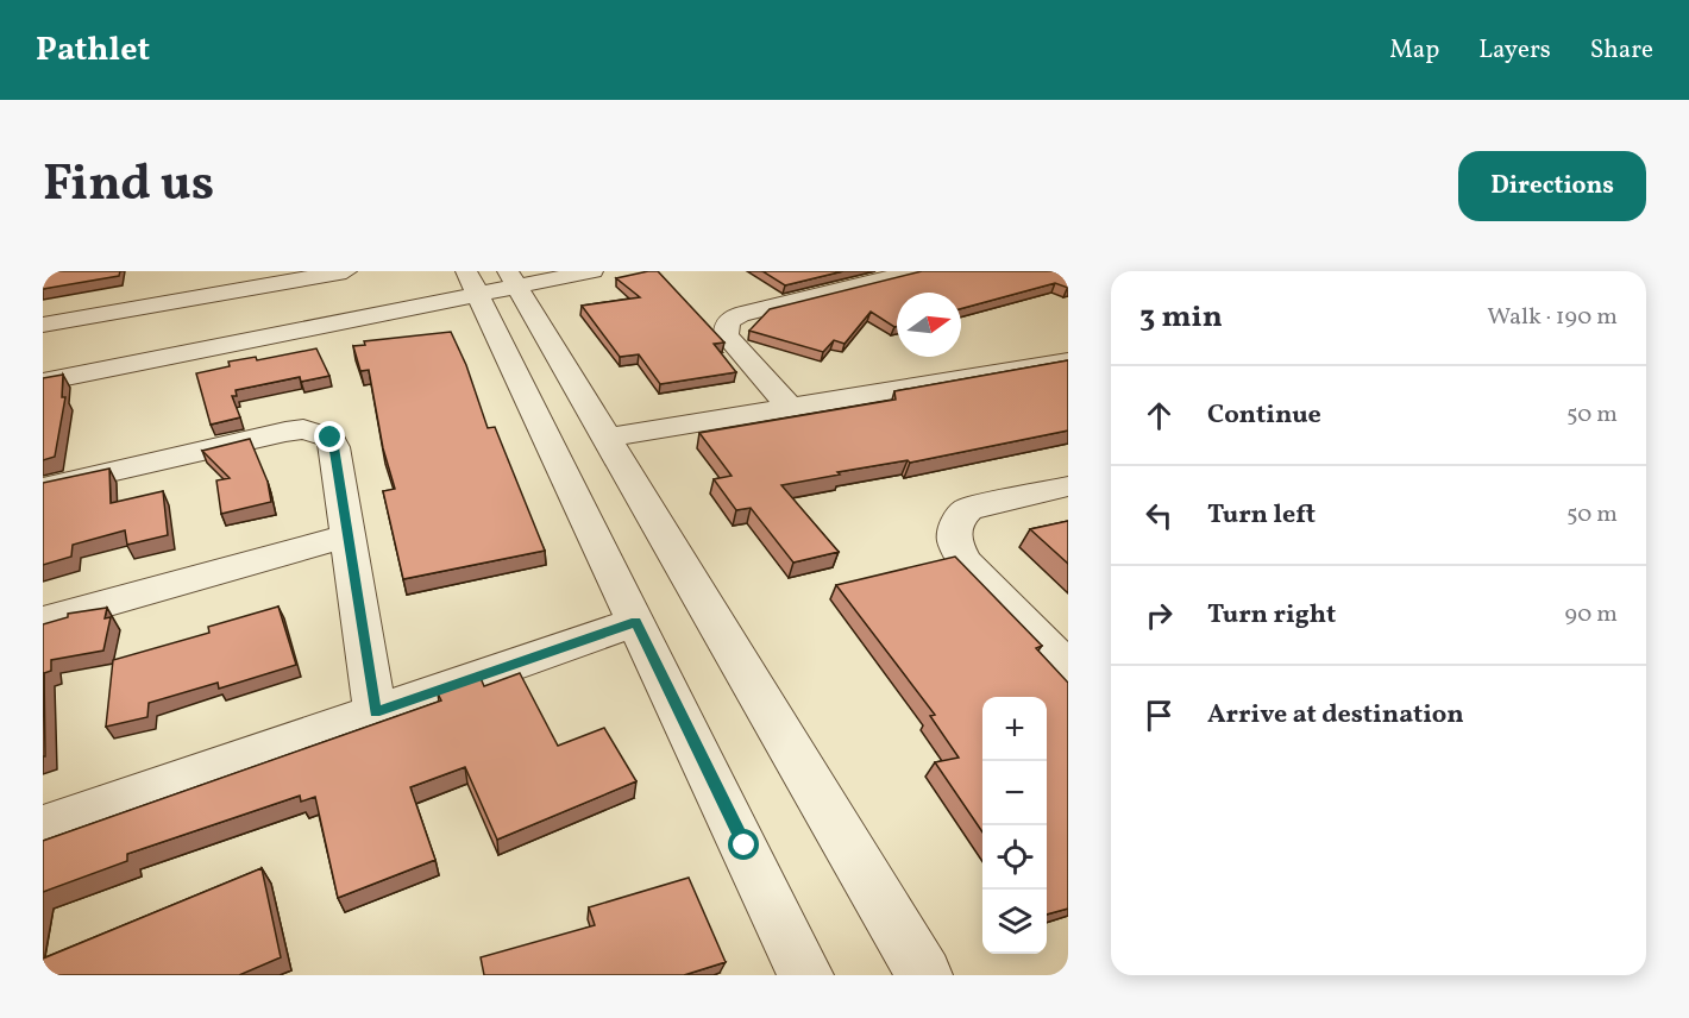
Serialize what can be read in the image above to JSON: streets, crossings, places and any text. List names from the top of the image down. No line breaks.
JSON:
{"north":"right","page":{"header":"Pathlet","nav":["Map","Layers","Share"],"title":"Find us","buttons":"Directions","heading":["3 min","Walk · 190 m"],"list":[["Continue","50 m"],["Turn left","50 m"],["Turn right","90 m"],"Arrive at destination"],"map_buttons":["+","−"]}}
